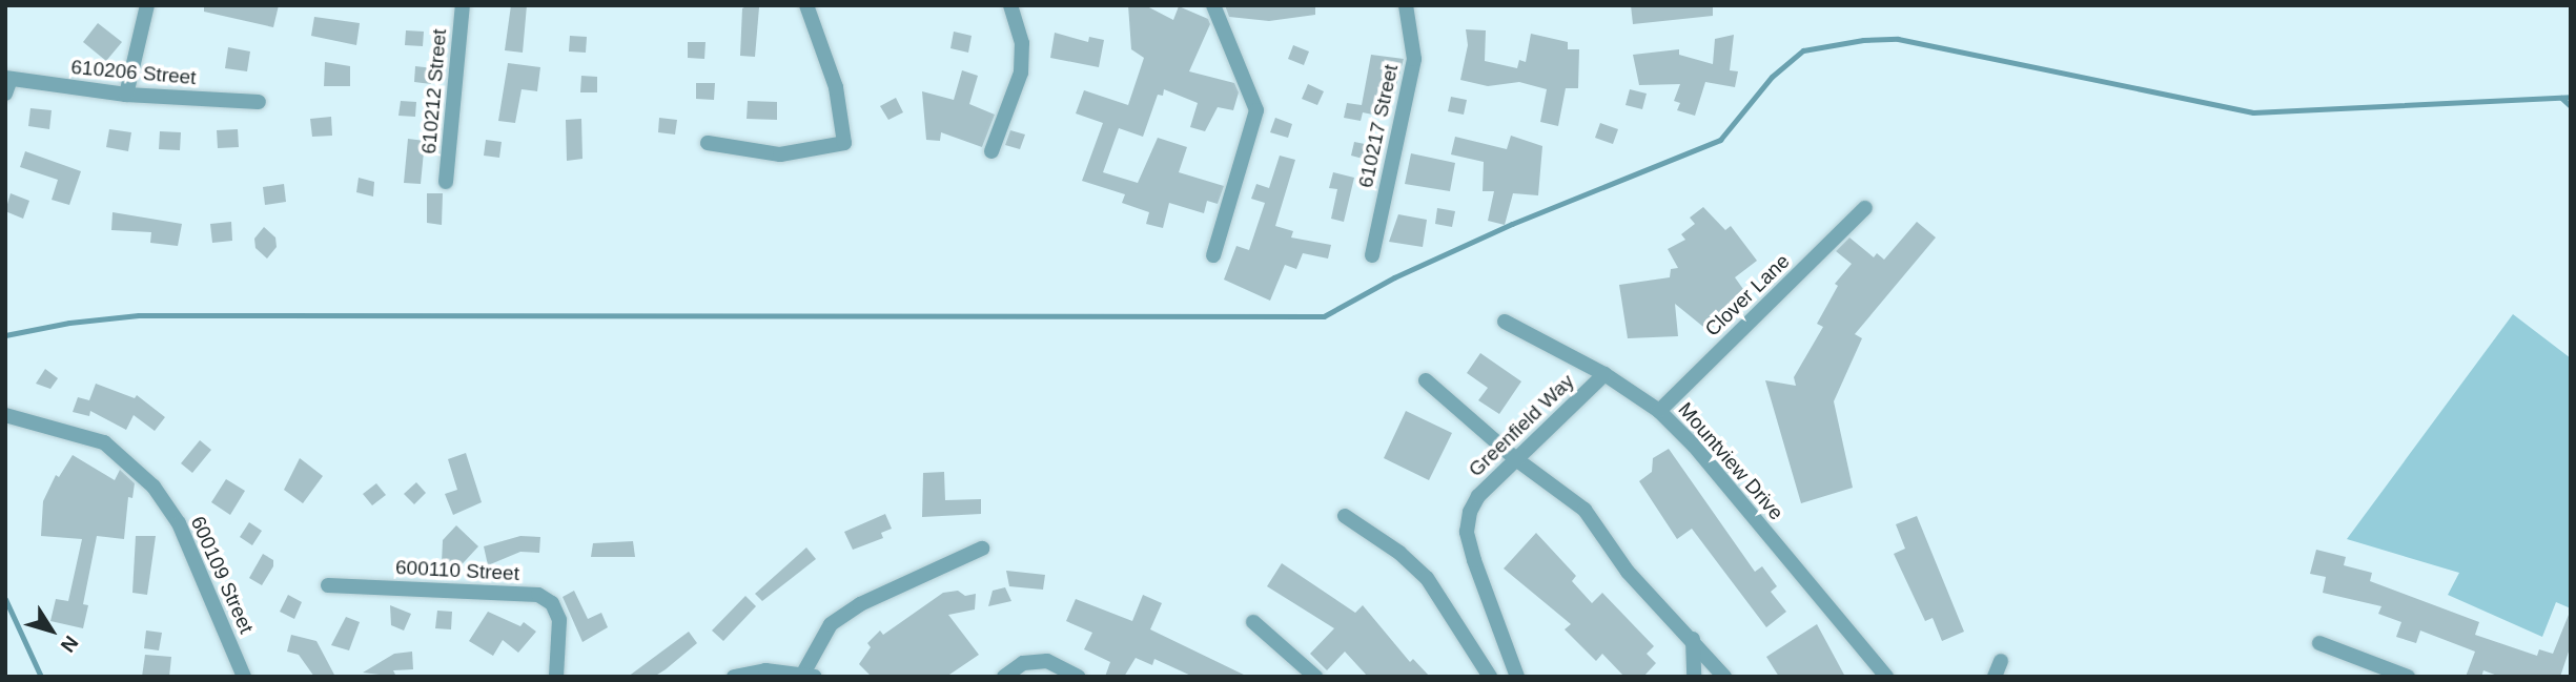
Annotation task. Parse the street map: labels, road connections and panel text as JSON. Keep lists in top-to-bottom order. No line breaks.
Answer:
{"streets":{"street":["610206 Street","610212 Street","610217 Street","Clover Lane","Greenfield Way","Mountview Drive","600110 Street","600109 Street"]},"crossings":[["Clover Lane","Mountview Drive"],["Greenfield Way","Mountview Drive"]],"north":"bottom right"}
